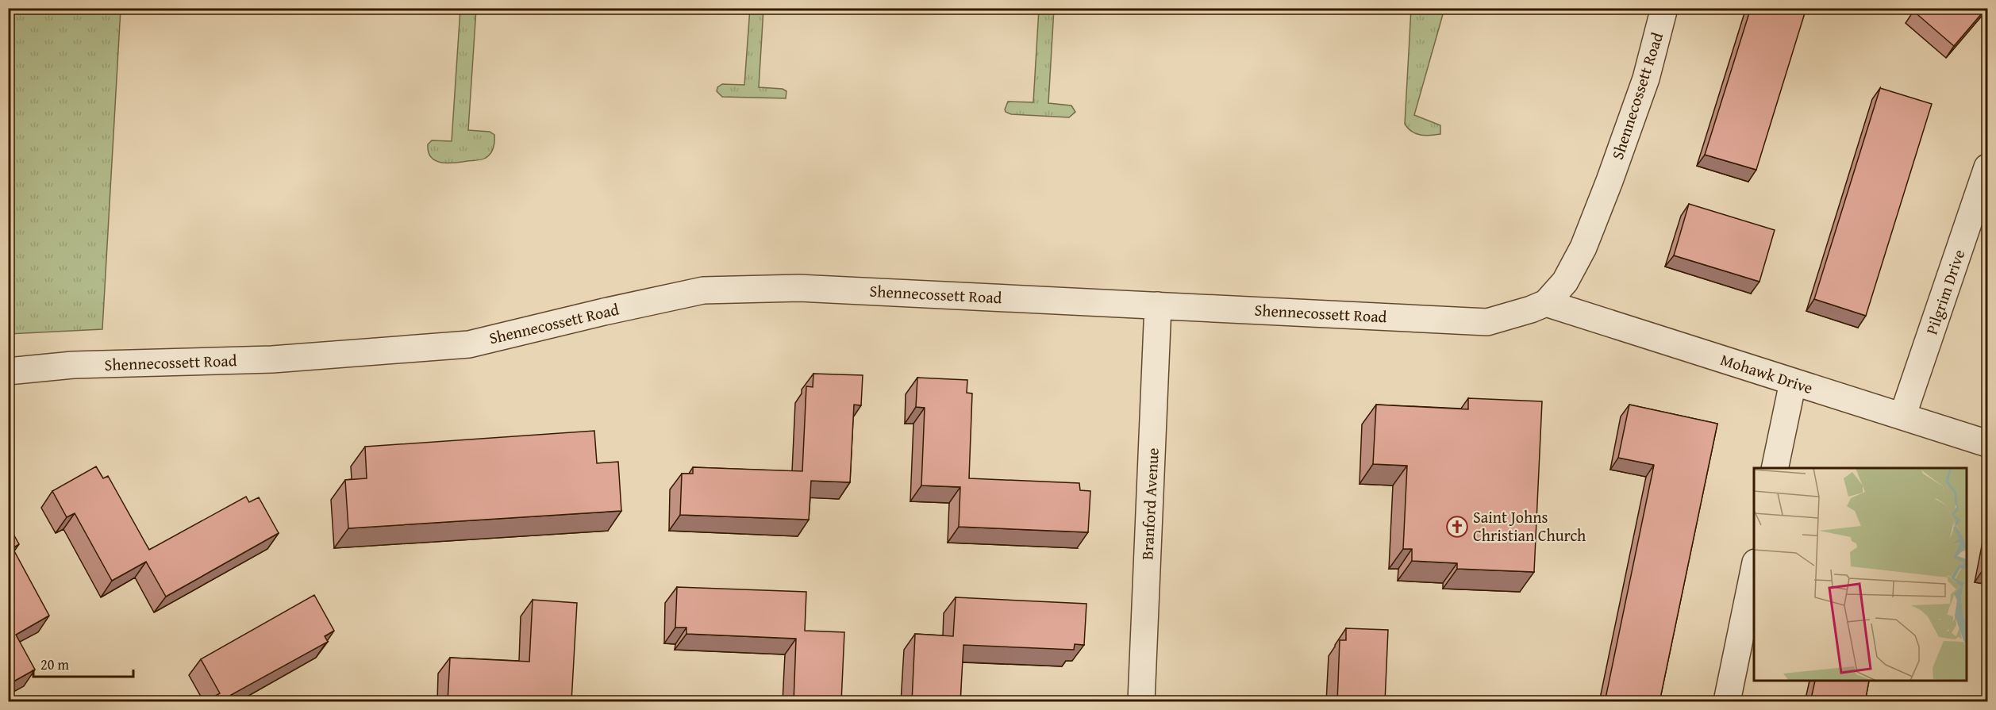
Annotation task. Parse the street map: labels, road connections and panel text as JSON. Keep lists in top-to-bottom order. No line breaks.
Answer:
{"streets":{"street":["Shennecossett Road","Pilgrim Drive","Mohawk Drive","Branford Avenue"]},"crossings":[["Shennecossett Road","Mohawk Drive"],["Shennecossett Road","Branford Avenue"],["Pilgrim Drive","Mohawk Drive"]],"places":{"church":["Saint Johns Christian Church"]},"scale_bar":"20 m"}
